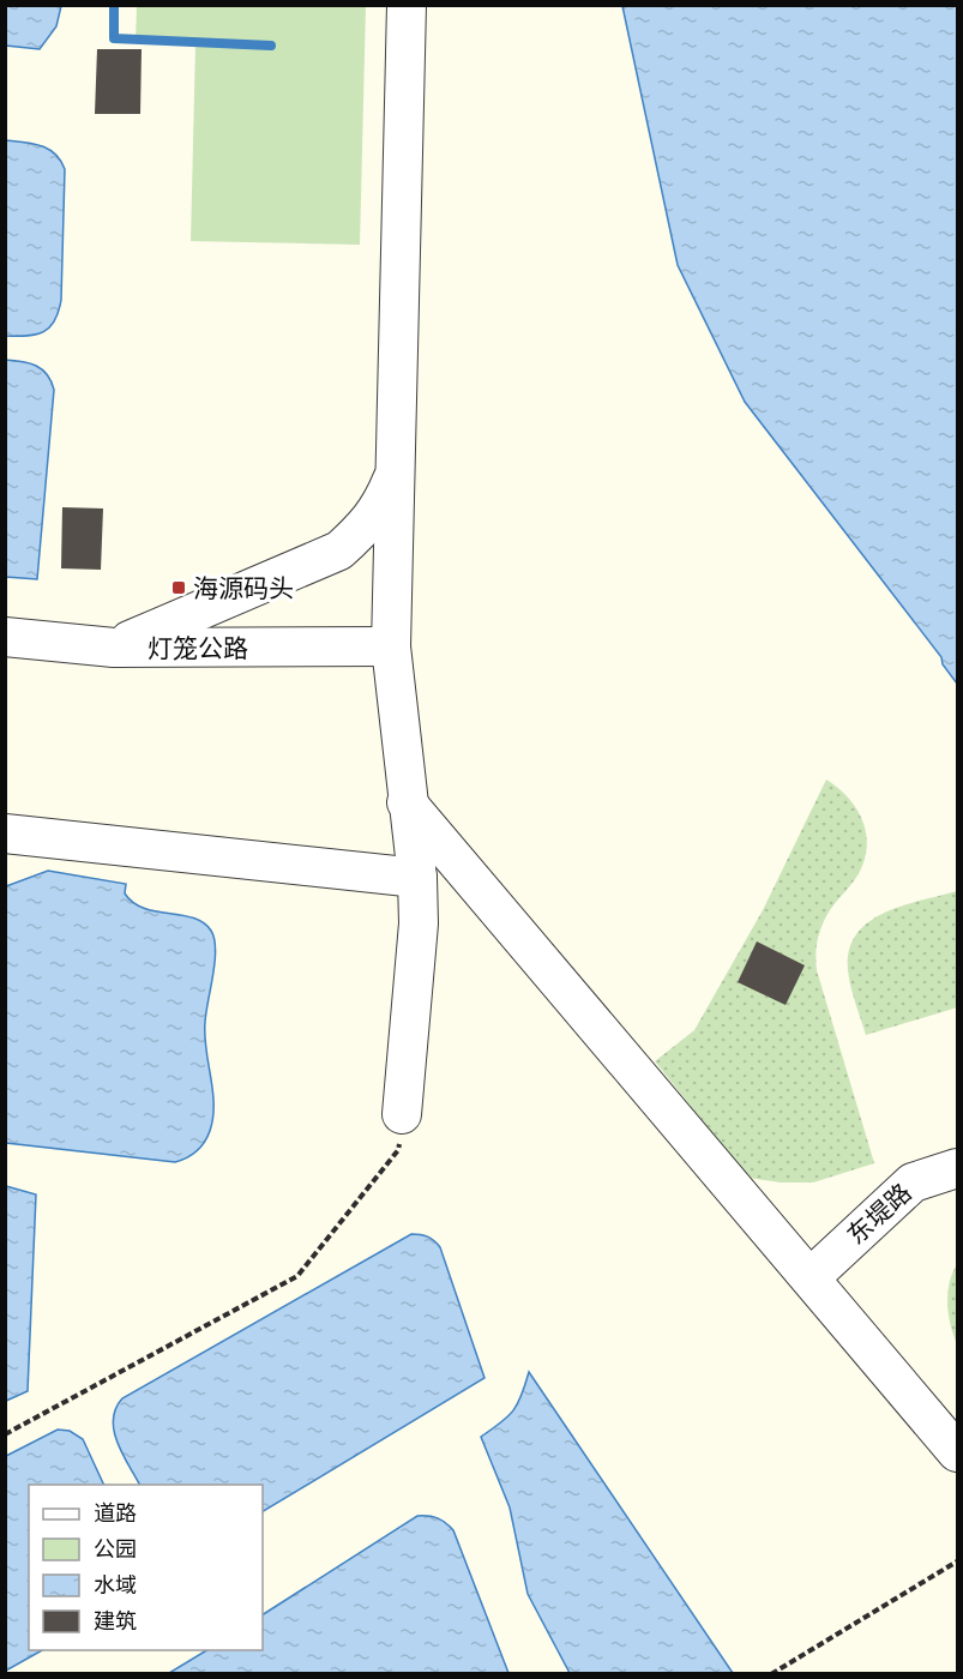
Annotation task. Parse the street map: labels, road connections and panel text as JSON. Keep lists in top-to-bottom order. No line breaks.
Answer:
{"streets":{"street":["灯笼公路","东堤路"]},"places":{"transit":["海源码头"]},"legend":["道路","公园","水域","建筑"]}
